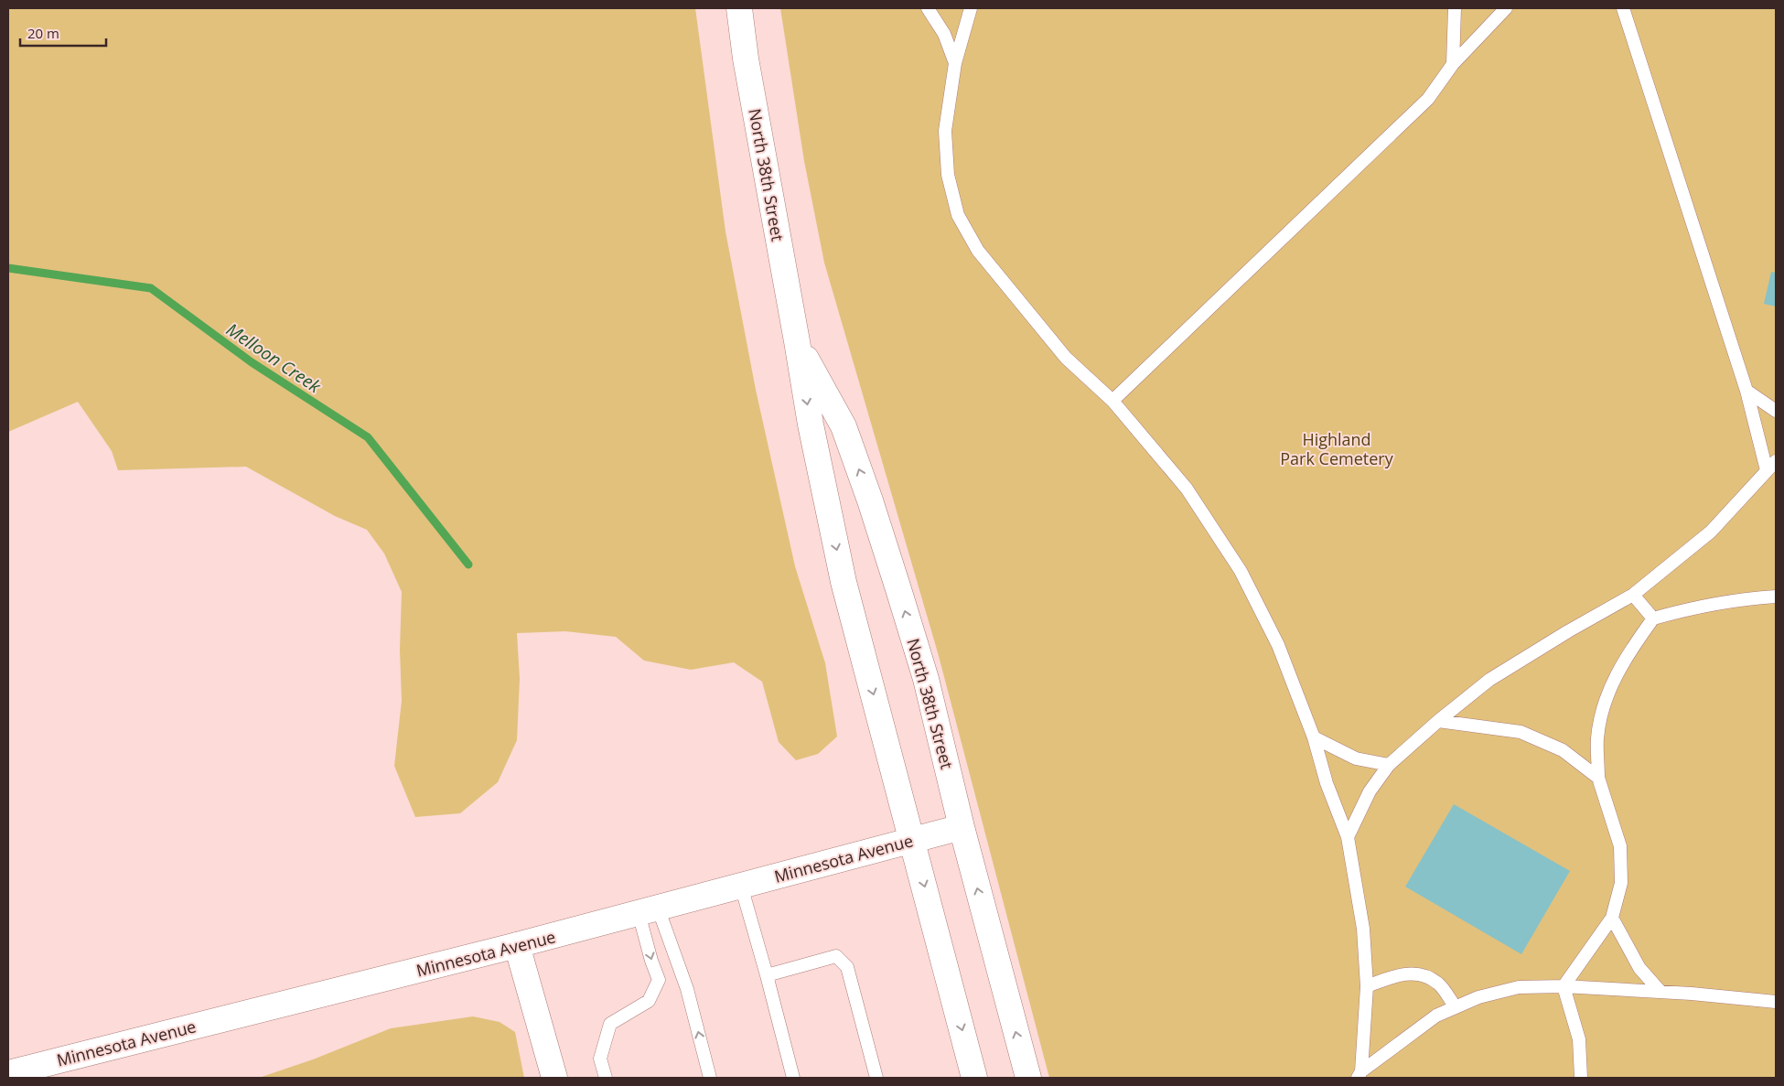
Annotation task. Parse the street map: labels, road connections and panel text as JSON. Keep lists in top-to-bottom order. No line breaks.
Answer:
{"streets":{"main road":["North 38th Street","Minnesota Avenue"]},"crossings":[["North 38th Street","Minnesota Avenue"]],"water":["Melloon Creek"],"parks":["Highland Park Cemetery"],"scale_bar":"20 m"}
